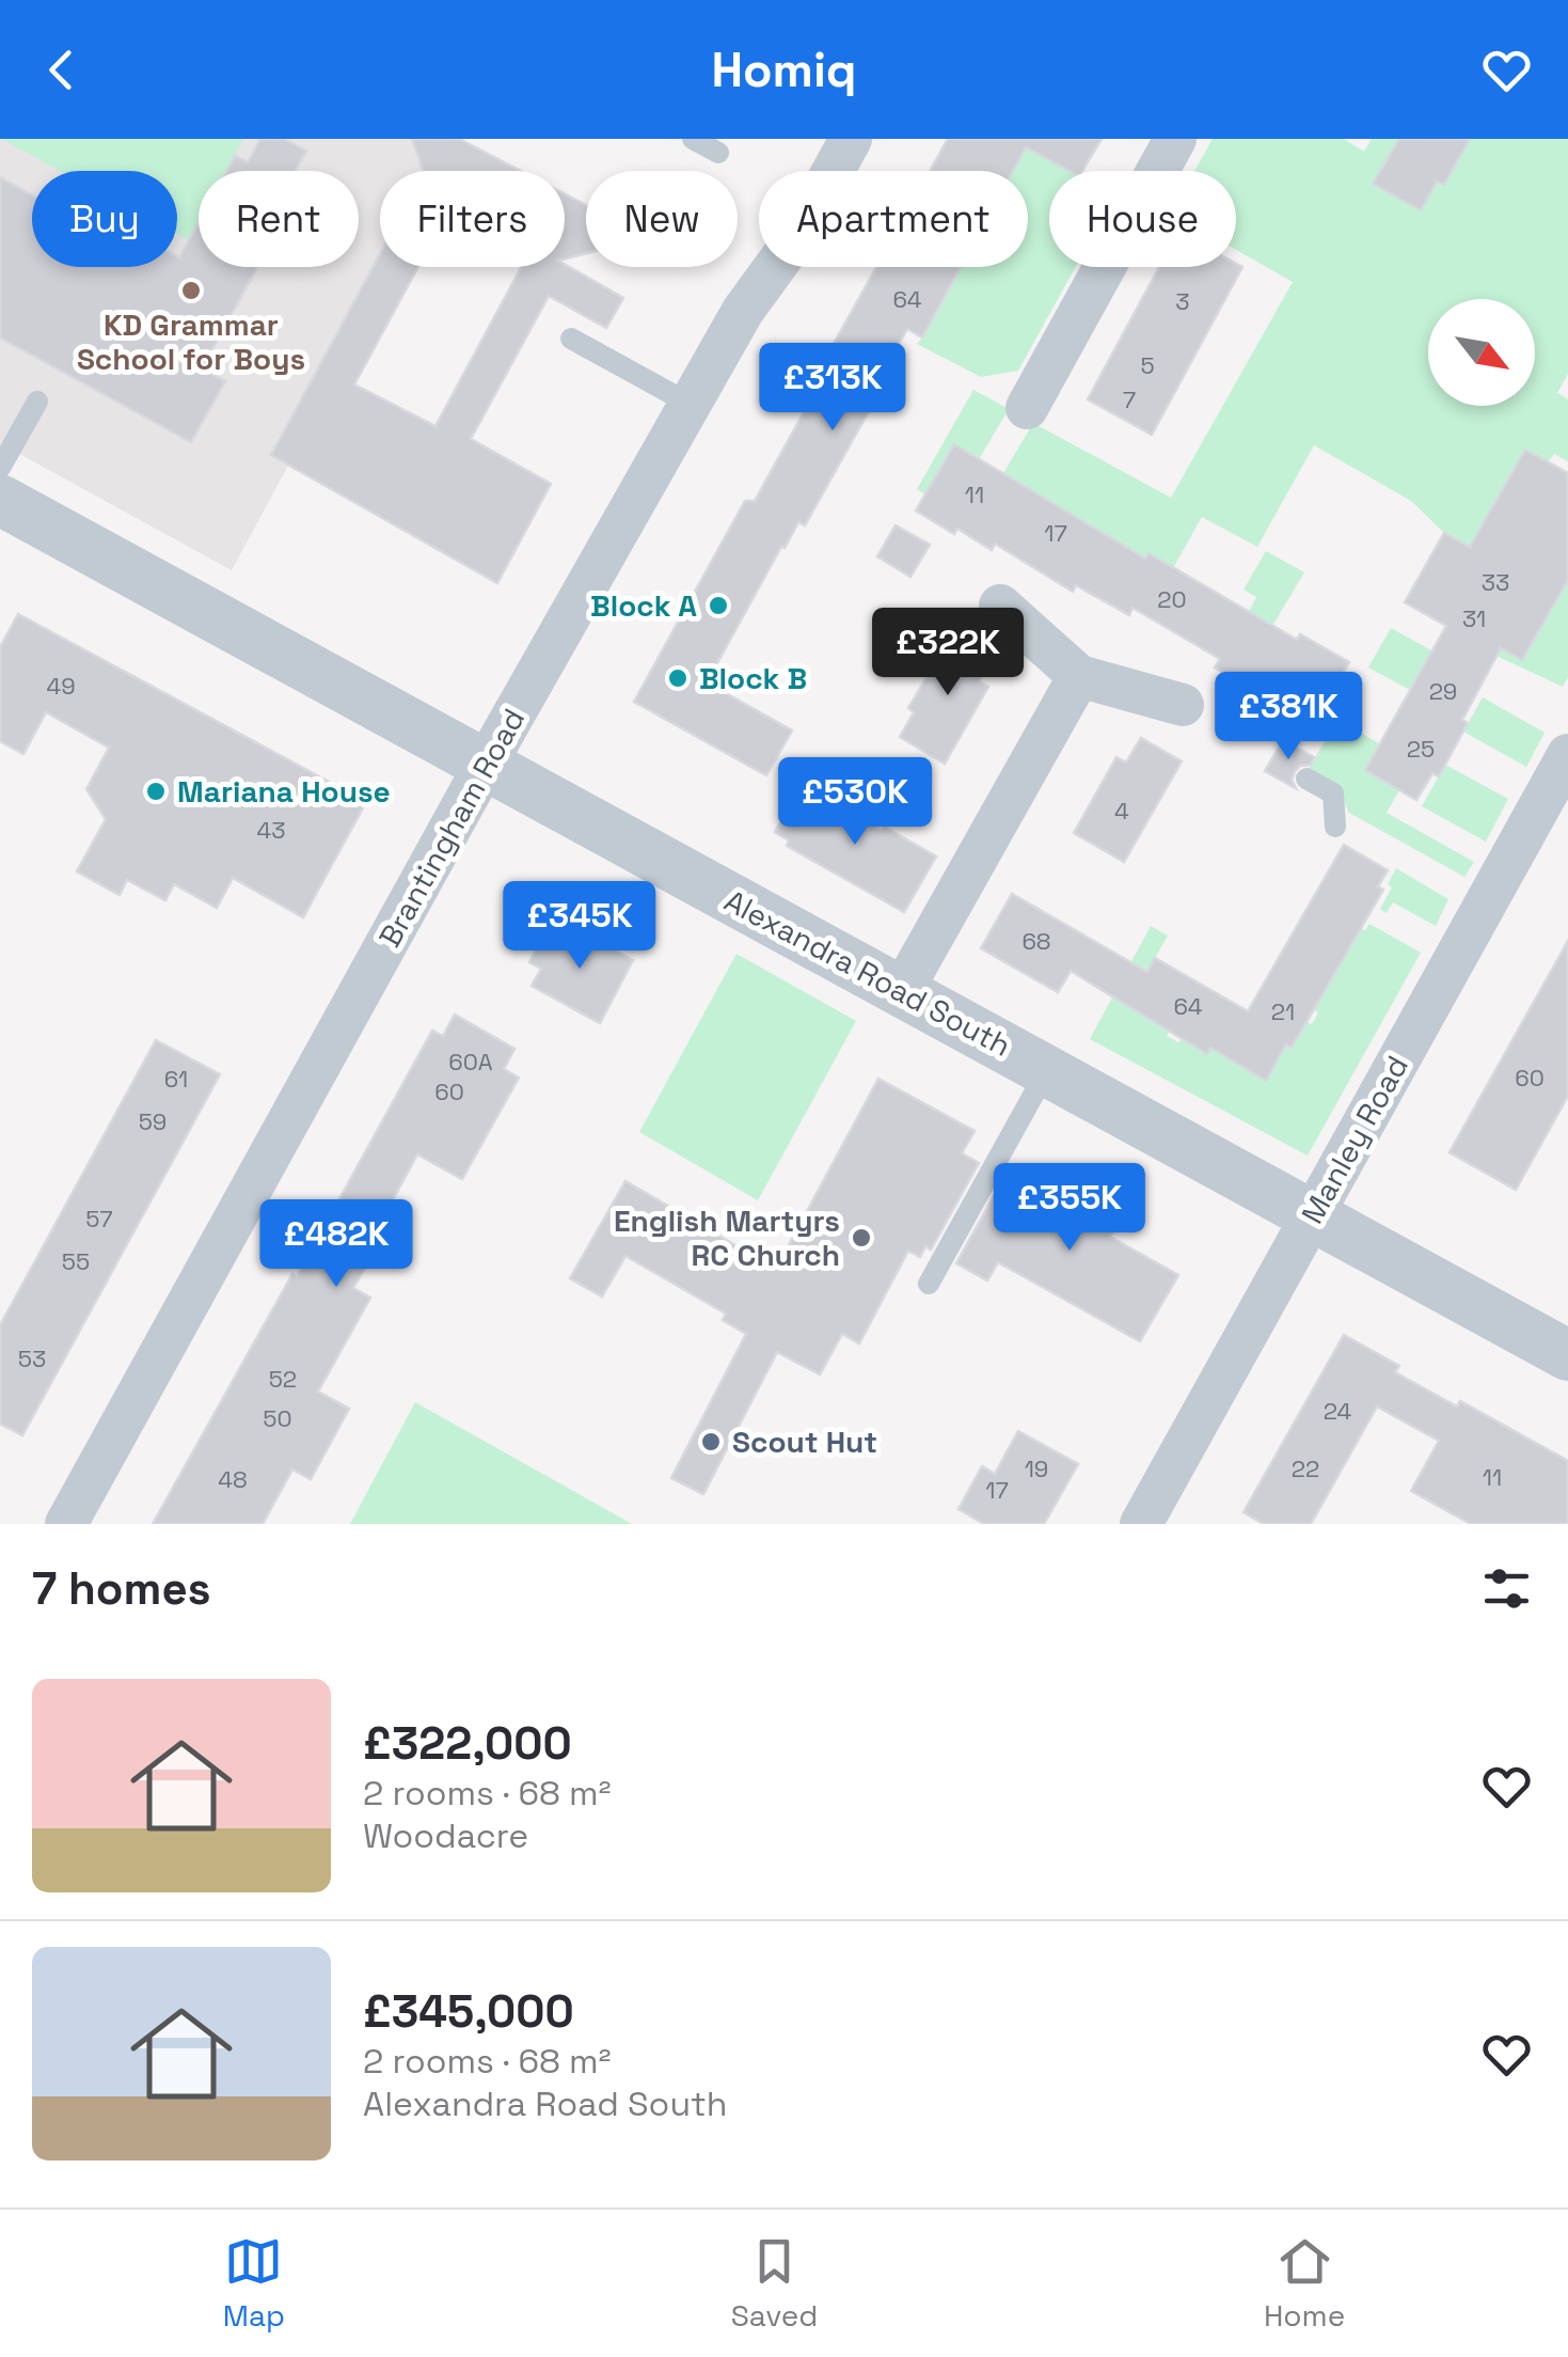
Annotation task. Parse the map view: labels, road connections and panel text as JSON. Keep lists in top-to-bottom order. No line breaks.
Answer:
{"streets":{"street":["Brantingham Road","Alexandra Road South","Manley Road"]},"crossings":[["Brantingham Road","Alexandra Road South"],["Alexandra Road South","Manley Road"]],"places":["KD Grammar School for Boys","Block A","Block B","Mariana House","English Martyrs RC Church","Scout Hut"],"house_numbers":["64","3","5","7","11","17","33","20","31","49","29","25","4","43","68","64","21","60A","60","61","60","59","57","55","53","52","24","50","19","22","11","48","17"],"north":"bottom right","page":{"header":"Homiq","chip":["Buy","Rent","Filters","New","Apartment","House"],"price":["£313K","£322K","£381K","£530K","£345K","£355K","£482K"],"heading":"7 homes","list":[{"name":"£322,000","note":"2 rooms · 68 m² · Woodacre"},{"name":"£345,000","note":"2 rooms · 68 m² · Alexandra Road South"}],"tabs":["Map","Saved","Home"]}}
